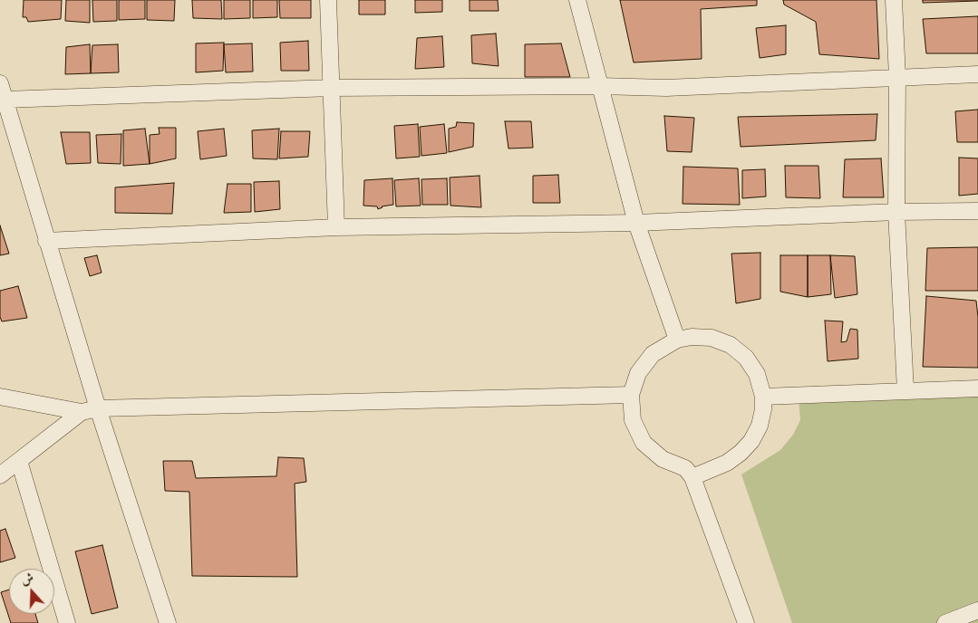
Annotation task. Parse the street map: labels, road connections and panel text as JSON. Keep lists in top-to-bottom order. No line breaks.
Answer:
{"north":"top"}
